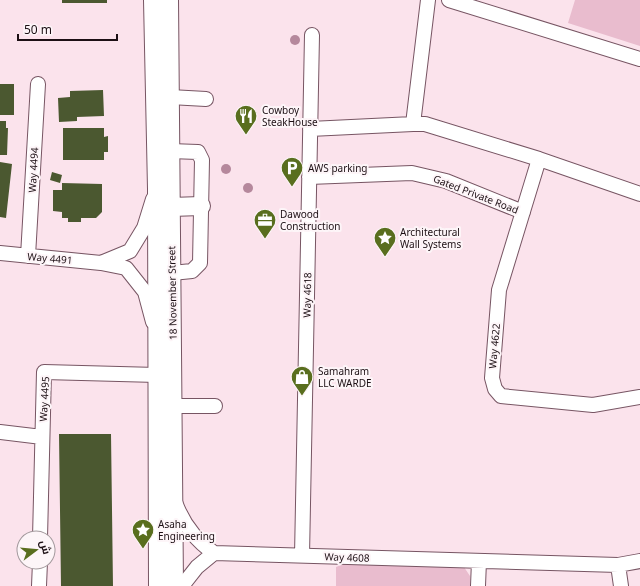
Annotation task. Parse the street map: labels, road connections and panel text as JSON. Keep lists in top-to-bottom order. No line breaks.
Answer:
{"streets":{"main road":["18 November Street"],"street":["Way 4494","Gated Private Road","Way 4491","Way 4618","Way 4622","Way 4495","Way 4608"]},"crossings":[["Way 4494","Way 4491"],["Gated Private Road","Way 4618"],["Gated Private Road","Way 4622"],["Way 4491","18 November Street"],["18 November Street","Way 4495"],["Way 4618","Way 4608"]],"places":{"restaurant":["Cowboy SteakHouse"],"parking":["AWS parking"],"office":["Dawood Construction"],"place":["Architectural Wall Systems","Asaha Engineering"],"shop":["Samahram LLC WARDE"]},"scale_bar":"50 m","north":"right"}
